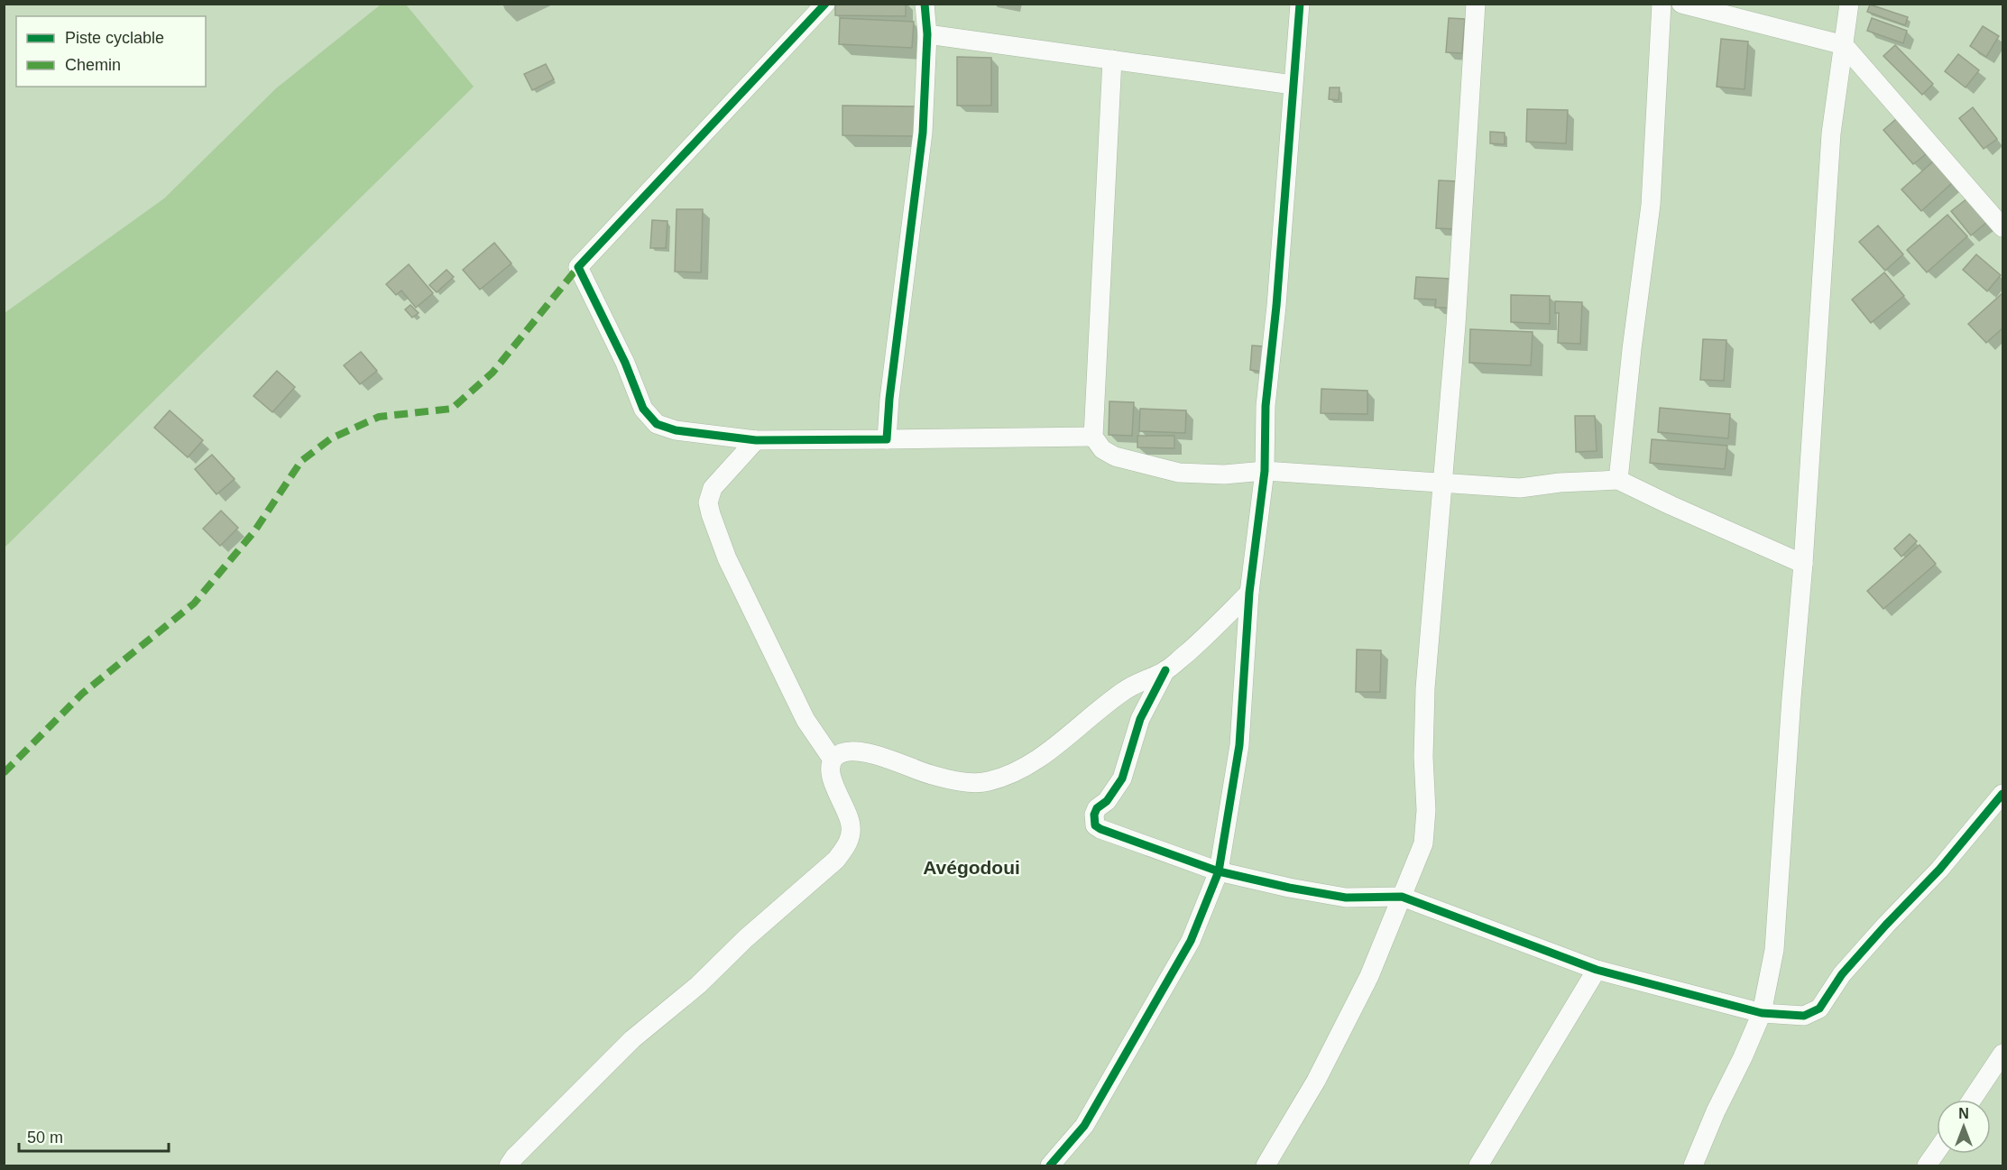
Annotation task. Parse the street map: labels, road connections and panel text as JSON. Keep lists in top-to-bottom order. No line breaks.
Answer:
{"districts":["Avégodoui"],"legend":["Piste cyclable","Chemin"],"scale_bar":"50 m","north":"top"}
